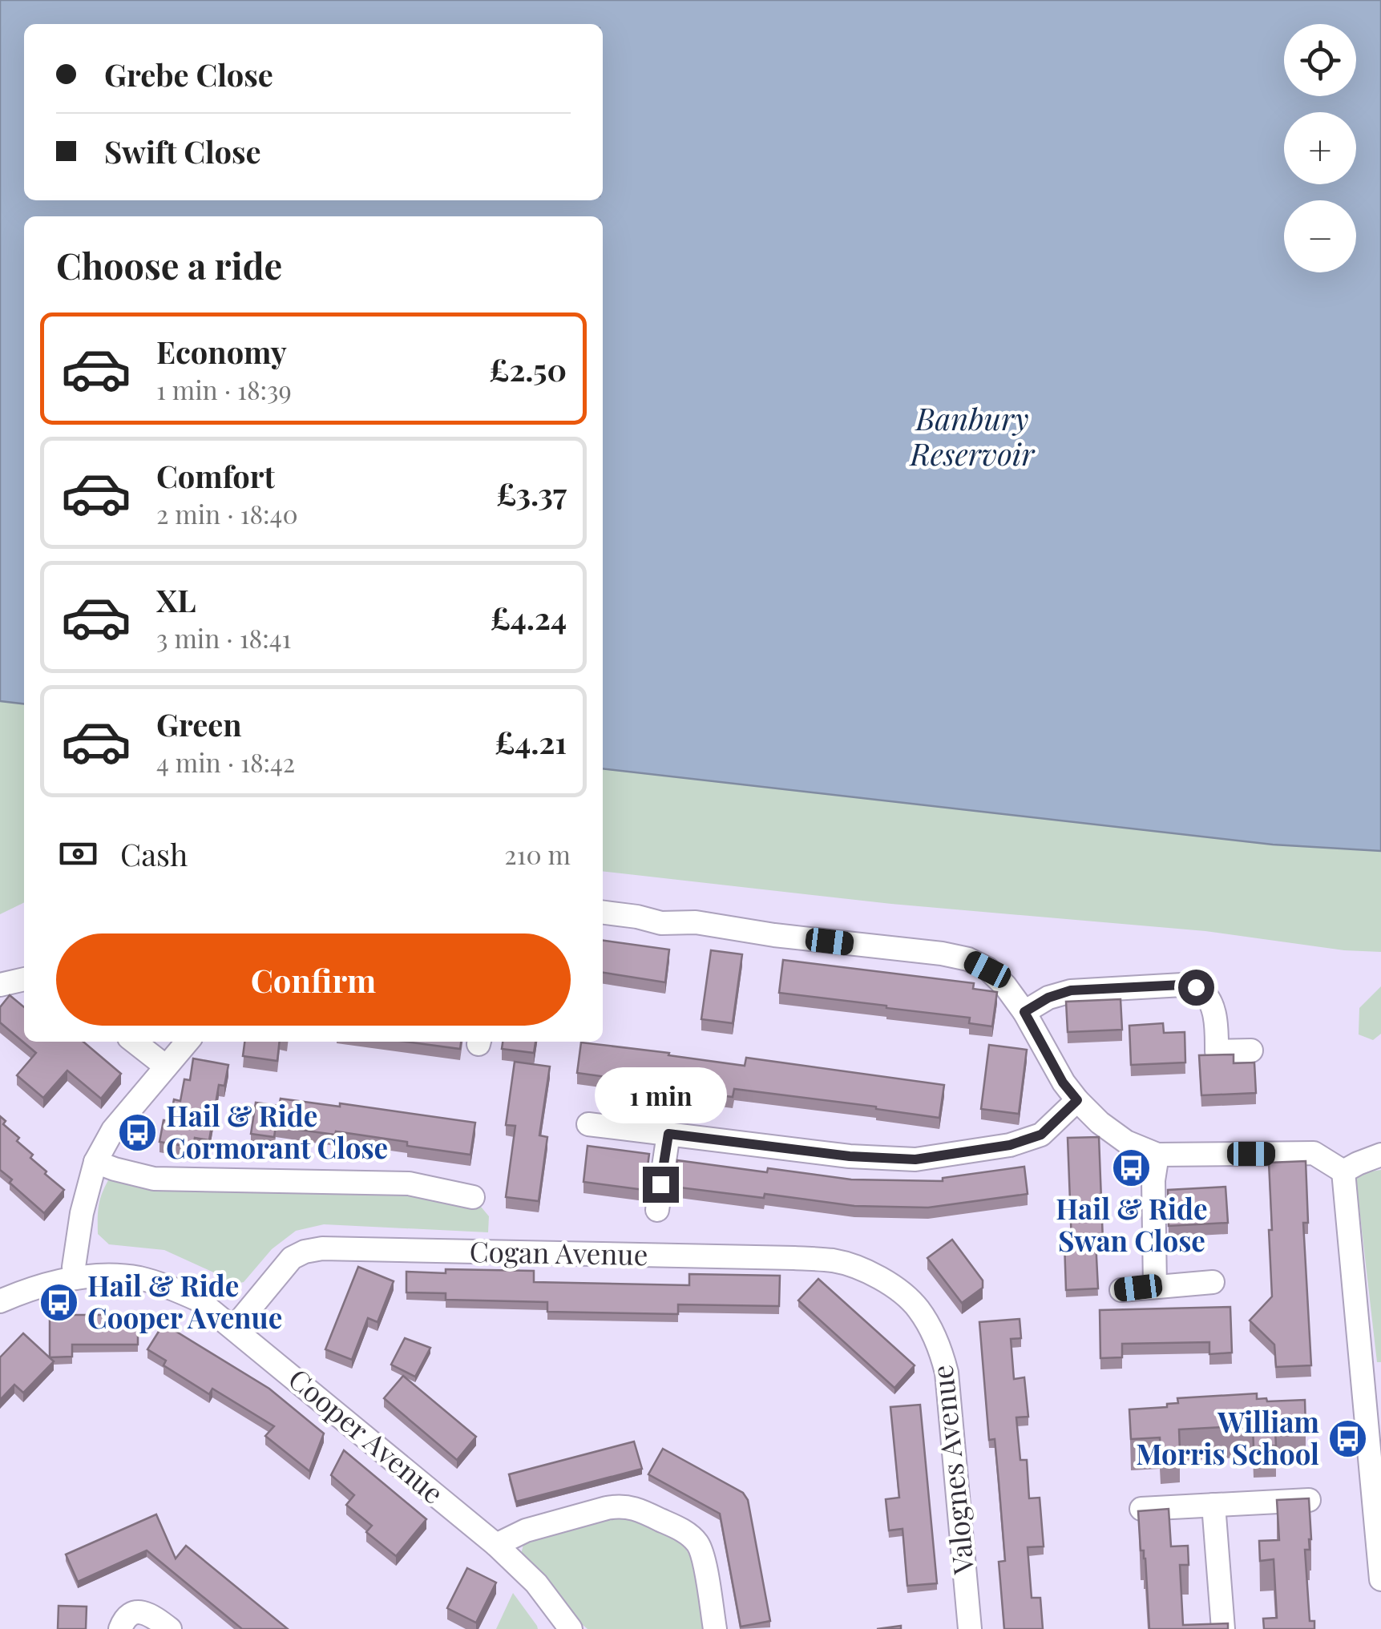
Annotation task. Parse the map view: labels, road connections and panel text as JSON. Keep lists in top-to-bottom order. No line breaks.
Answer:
{"streets":{"street":["Cogan Avenue","Cooper Avenue","Valognes Avenue"]},"crossings":[["Cogan Avenue","Cooper Avenue"],["Cogan Avenue","Valognes Avenue"]],"water":["Banbury Reservoir"],"places":{"bus stop":["Hail & Ride Cormorant Close","Hail & Ride Swan Close","Hail & Ride Cooper Avenue","William Morris School"]},"page":{"map_buttons":["+","−"],"banner":["Grebe Close","Swift Close"],"heading":"Choose a ride","list":[{"name":"Economy","note":"1 min · 18:39","value":"£2.50"},{"name":"Comfort","note":"2 min · 18:40","value":"£3.37"},{"name":"XL","note":"3 min · 18:41","value":"£4.24"},{"name":"Green","note":"4 min · 18:42","value":"£4.21"}],"pay":["Cash","210 m"],"buttons":"Confirm","bubble":"1 min"}}
